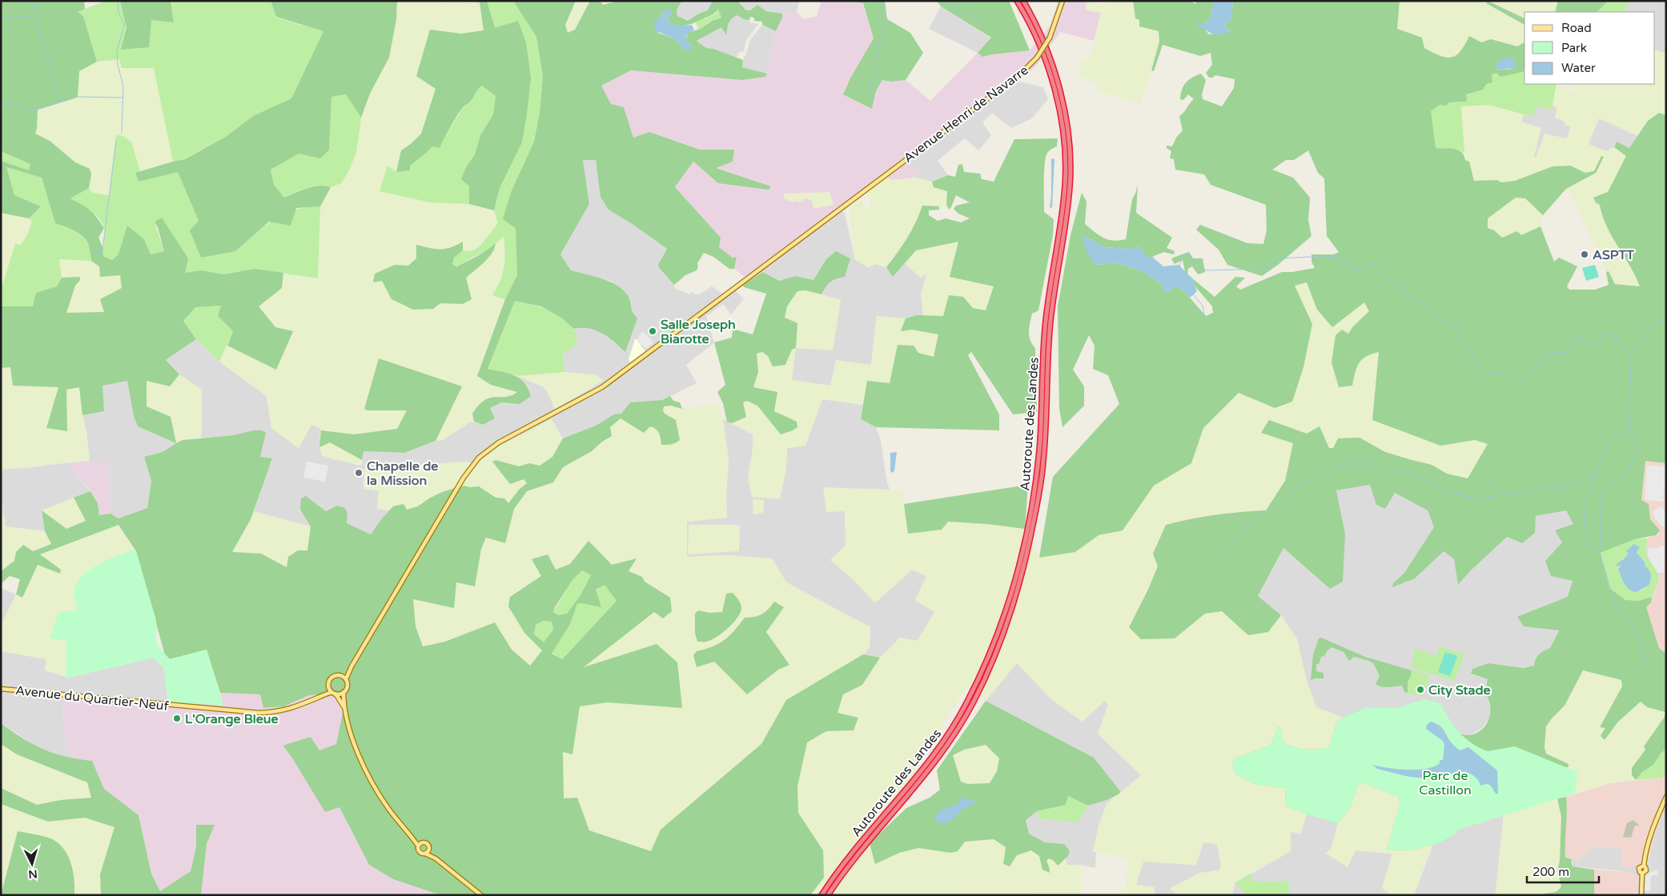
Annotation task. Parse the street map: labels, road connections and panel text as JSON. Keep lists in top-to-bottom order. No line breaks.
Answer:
{"streets":{"highway":["Autoroute des Landes"],"main road":["Avenue Henri de Navarre","Avenue du Quartier-Neuf"]},"parks":["Parc de Castillon"],"places":["ASPTT","Salle Joseph Biarotte","Chapelle de la Mission","City Stade","L'Orange Bleue"],"legend":["Road","Park","Water"],"scale_bar":"200 m","north":"bottom"}
